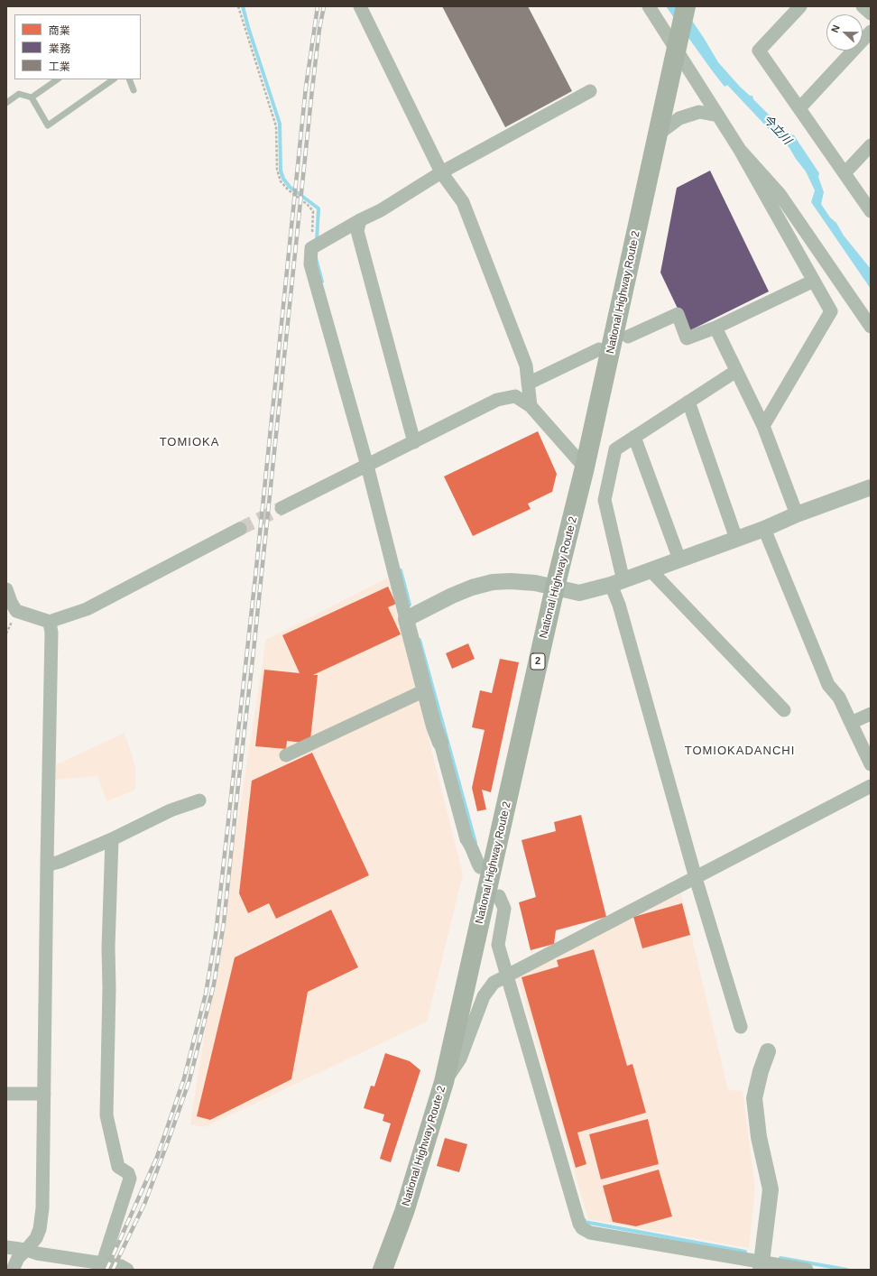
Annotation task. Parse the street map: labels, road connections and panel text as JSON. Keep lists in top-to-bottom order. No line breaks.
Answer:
{"streets":{"highway":["National Highway Route 2","2"]},"districts":["TOMIOKA","TOMIOKADANCHI"],"water":["今立川"],"legend":["商業","業務","工業"],"north":"left"}
